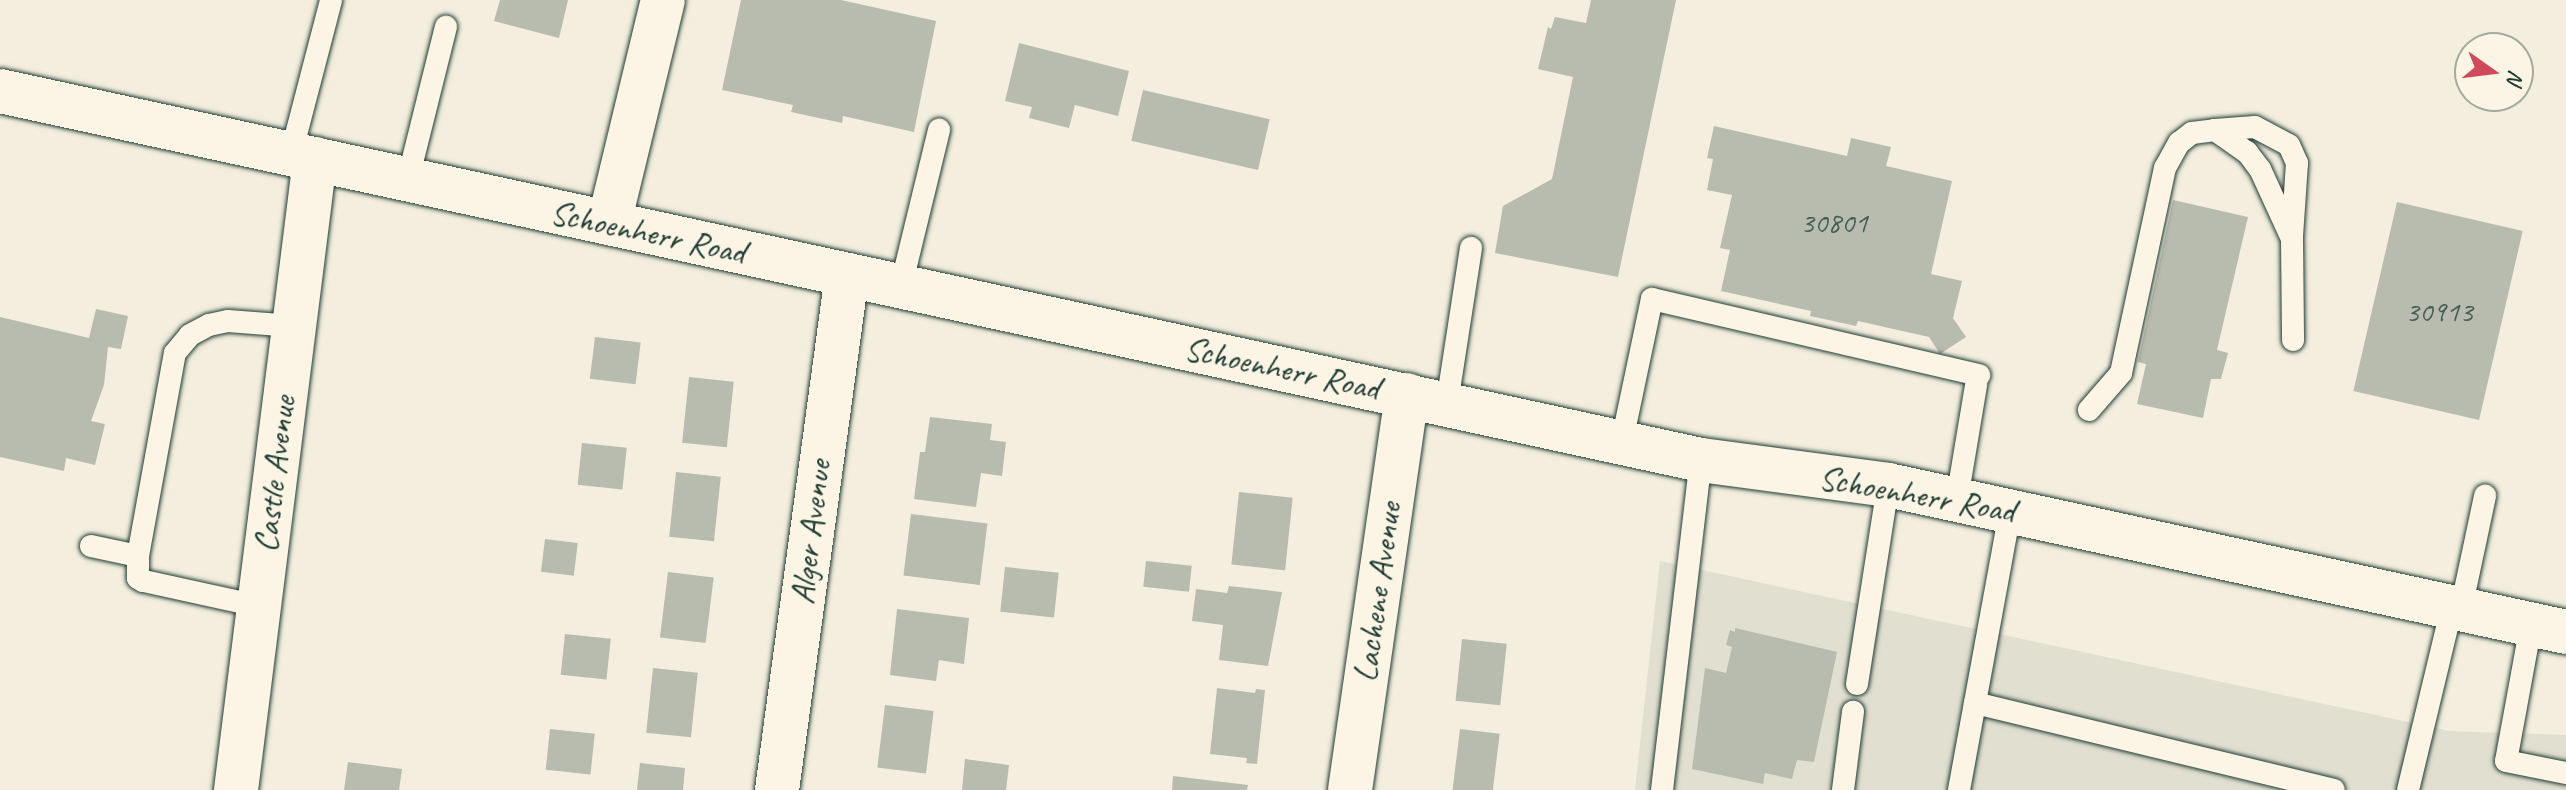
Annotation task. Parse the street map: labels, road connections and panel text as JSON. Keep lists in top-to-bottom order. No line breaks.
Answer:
{"streets":{"main road":["Schoenherr Road","Castle Avenue","Alger Avenue","Lachene Avenue"]},"crossings":[["Schoenherr Road","Castle Avenue"],["Schoenherr Road","Alger Avenue"],["Schoenherr Road","Lachene Avenue"]],"house_numbers":["30801","30913"],"north":"right"}
